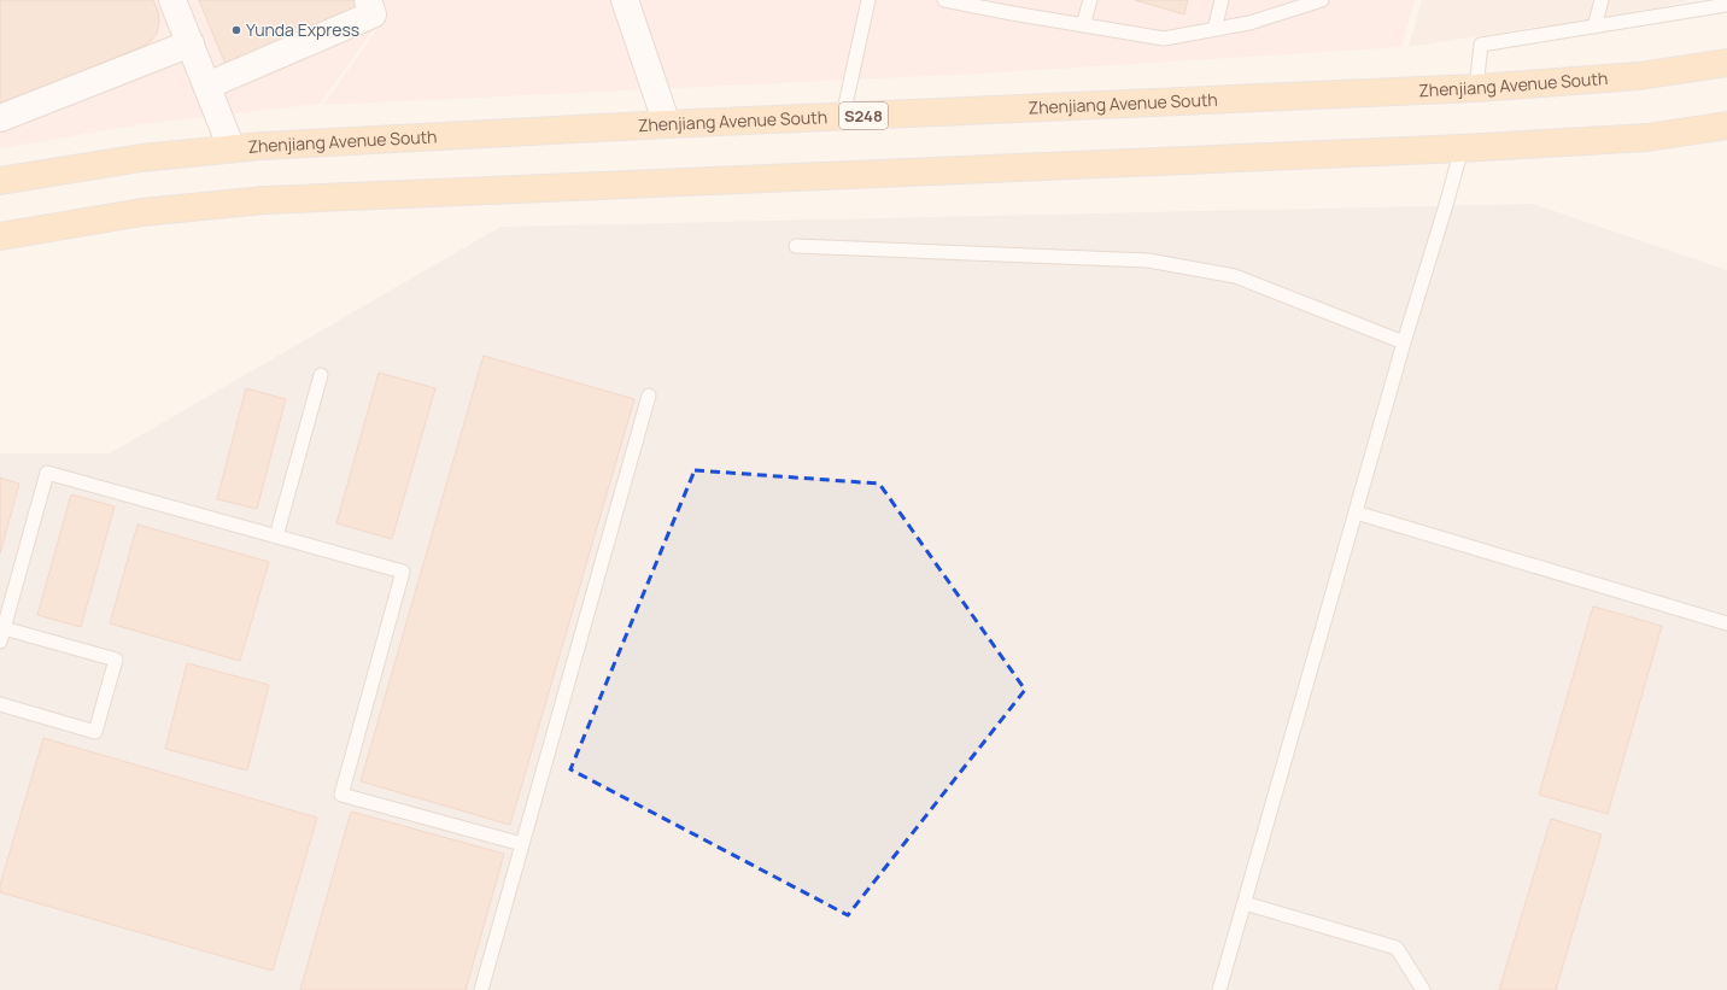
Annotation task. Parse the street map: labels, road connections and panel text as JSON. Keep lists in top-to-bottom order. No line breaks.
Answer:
{"streets":{"main road":["Zhenjiang Avenue South","S248"]},"places":["Yunda Express"]}
